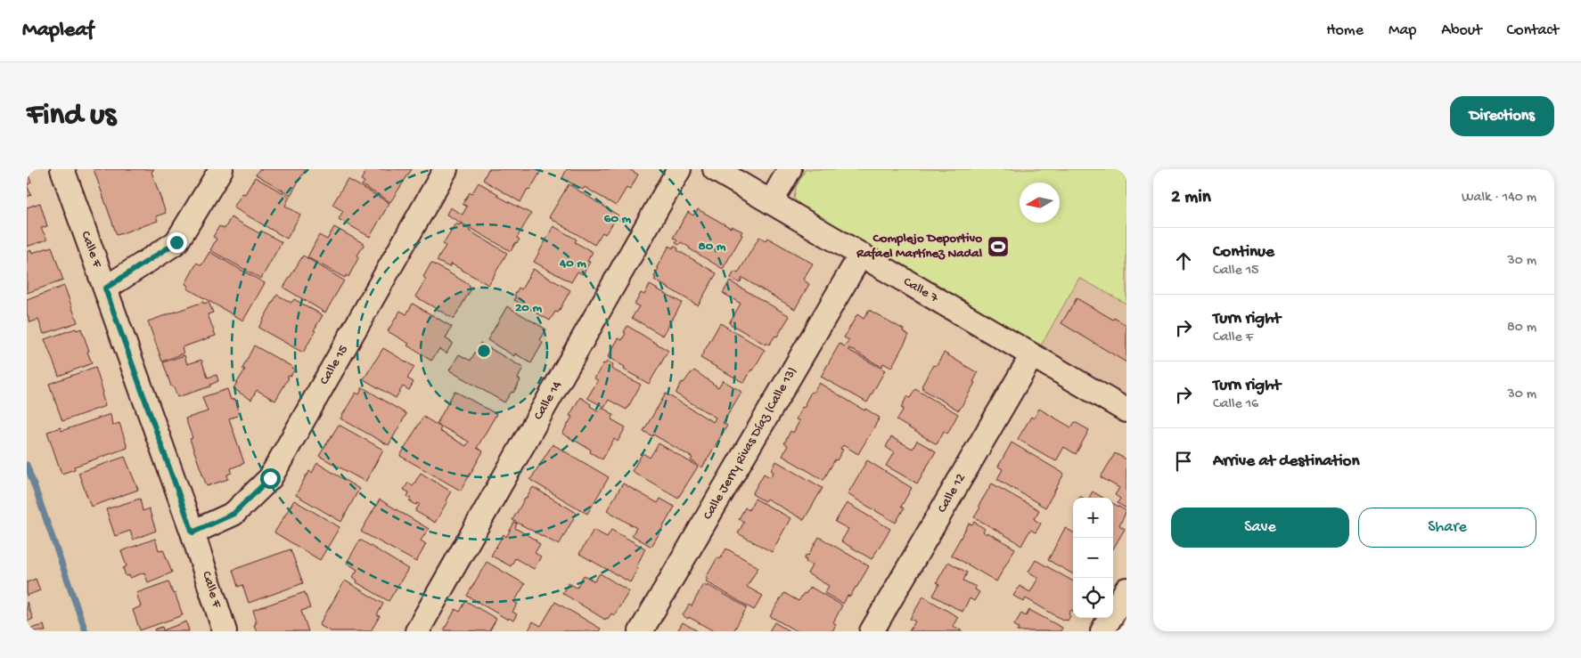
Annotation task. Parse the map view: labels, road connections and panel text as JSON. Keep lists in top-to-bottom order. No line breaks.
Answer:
{"streets":{"street":["Calle F","Calle 7","Calle 15","Calle 14","Calle Jerry Rivas Díaz (Calle 13)","Calle 12"]},"crossings":[["Calle F","Calle 15"],["Calle 7","Calle Jerry Rivas Díaz (Calle 13)"],["Calle 7","Calle 12"]],"places":{"sports":["Complejo Deportivo Rafael Martínez Nadal"]},"north":"left","page":{"header":"Mapleaf","nav":["Home","Map","About","Contact"],"buttons":["Directions",["Save","Share"]],"title":"Find us","heading":["2 min","Walk · 140 m"],"list":[["Continue","Calle 15","30 m"],["Turn right","Calle F","80 m"],["Turn right","Calle 16","30 m"],"Arrive at destination"],"map_buttons":["+","−"]},"rings":["60 m","80 m","40 m","20 m"]}
